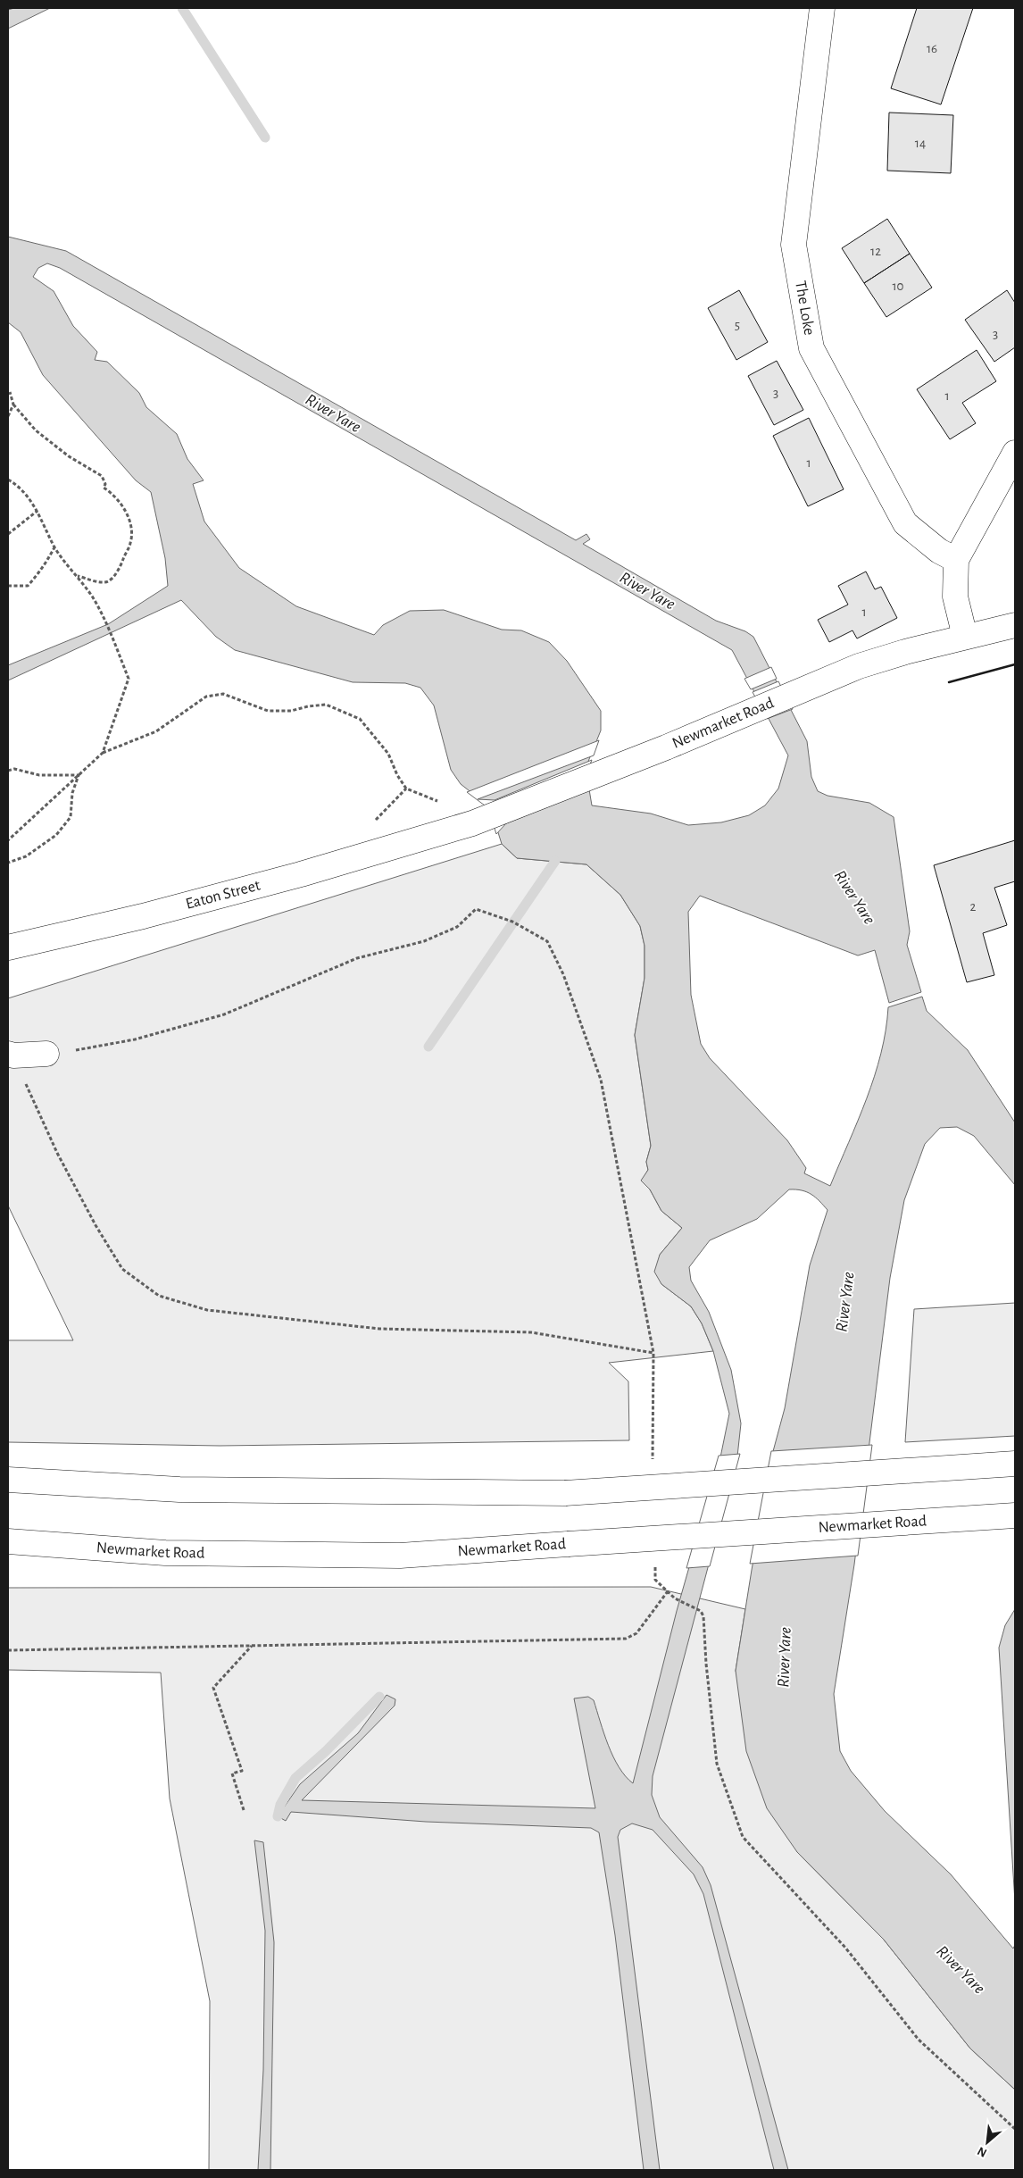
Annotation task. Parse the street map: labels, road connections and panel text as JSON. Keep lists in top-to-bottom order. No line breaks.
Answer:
{"streets":{"main road":["The Loke","Newmarket Road","Eaton Street"]},"crossings":[["Newmarket Road","Eaton Street"]],"water":["River Yare"],"house_numbers":["16","14","12","10","5","3","3","1","1","1","2"],"north":"bottom left"}
